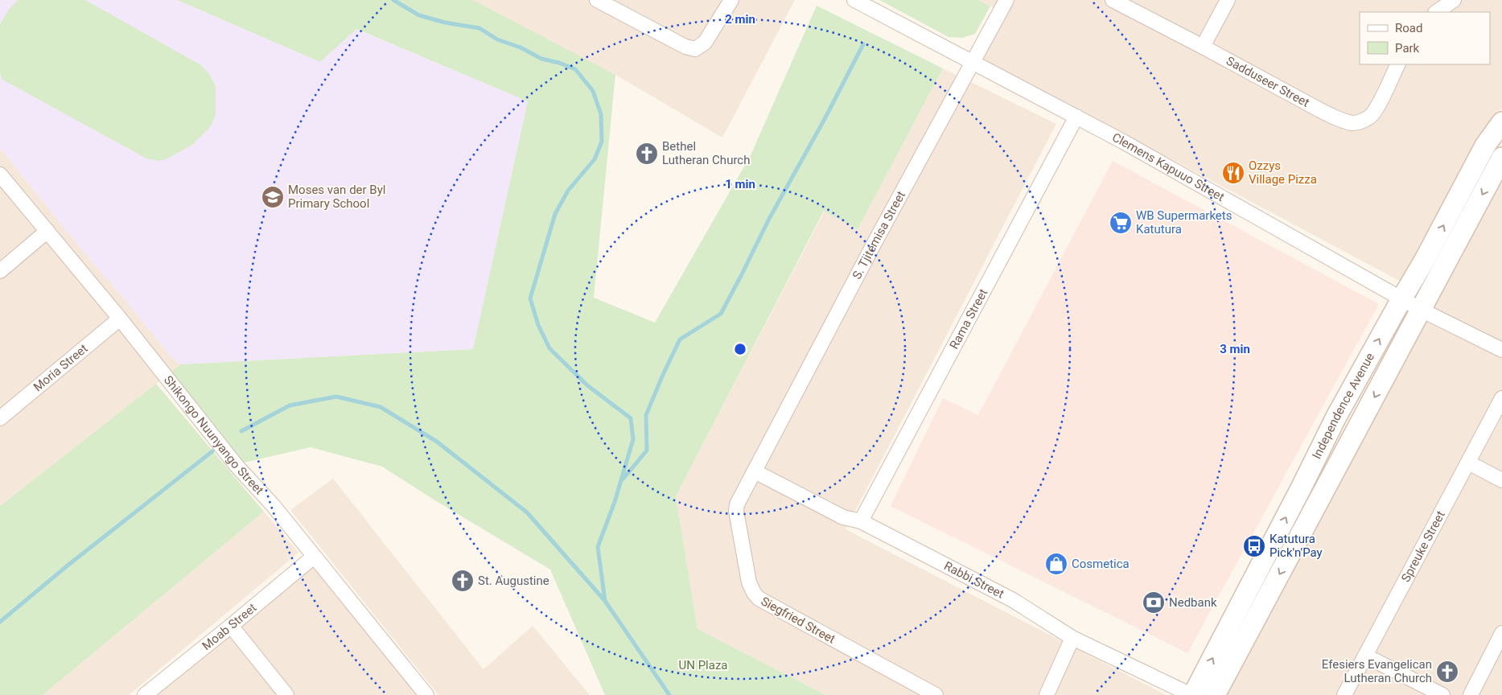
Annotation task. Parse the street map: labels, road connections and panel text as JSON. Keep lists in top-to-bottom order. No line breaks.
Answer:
{"streets":{"main road":["Independence Avenue"],"street":["Sadduseer Street","Clemens Kapuuo Street","S. Tjitemisa Street","Rama Street","Moria Street","Shikongo Nuunyango Street","Spreuke Street","Rabbi Street","Siegfried Street","Moab Street"]},"crossings":[["Clemens Kapuuo Street","S. Tjitemisa Street"],["Clemens Kapuuo Street","Rama Street"],["Clemens Kapuuo Street","Independence Avenue"],["S. Tjitemisa Street","Rabbi Street"],["S. Tjitemisa Street","Siegfried Street"],["Rama Street","Rabbi Street"],["Moria Street","Shikongo Nuunyango Street"],["Independence Avenue","Rabbi Street"],["Shikongo Nuunyango Street","Moab Street"],["Rabbi Street","Siegfried Street"]],"parks":["UN Plaza"],"places":{"church":["Bethel Lutheran Church","St. Augustine","Efesiers Evangelican Lutheran Church"],"restaurant":["Ozzys Village Pizza"],"school or university":["Moses van der Byl Primary School"],"supermarket":["WB Supermarkets Katutura"],"bus stop":["Katutura Pick'n'Pay"],"shop":["Cosmetica"],"bank":["Nedbank"]},"legend":["Road","Park"],"rings":["2 min","1 min","3 min"]}
